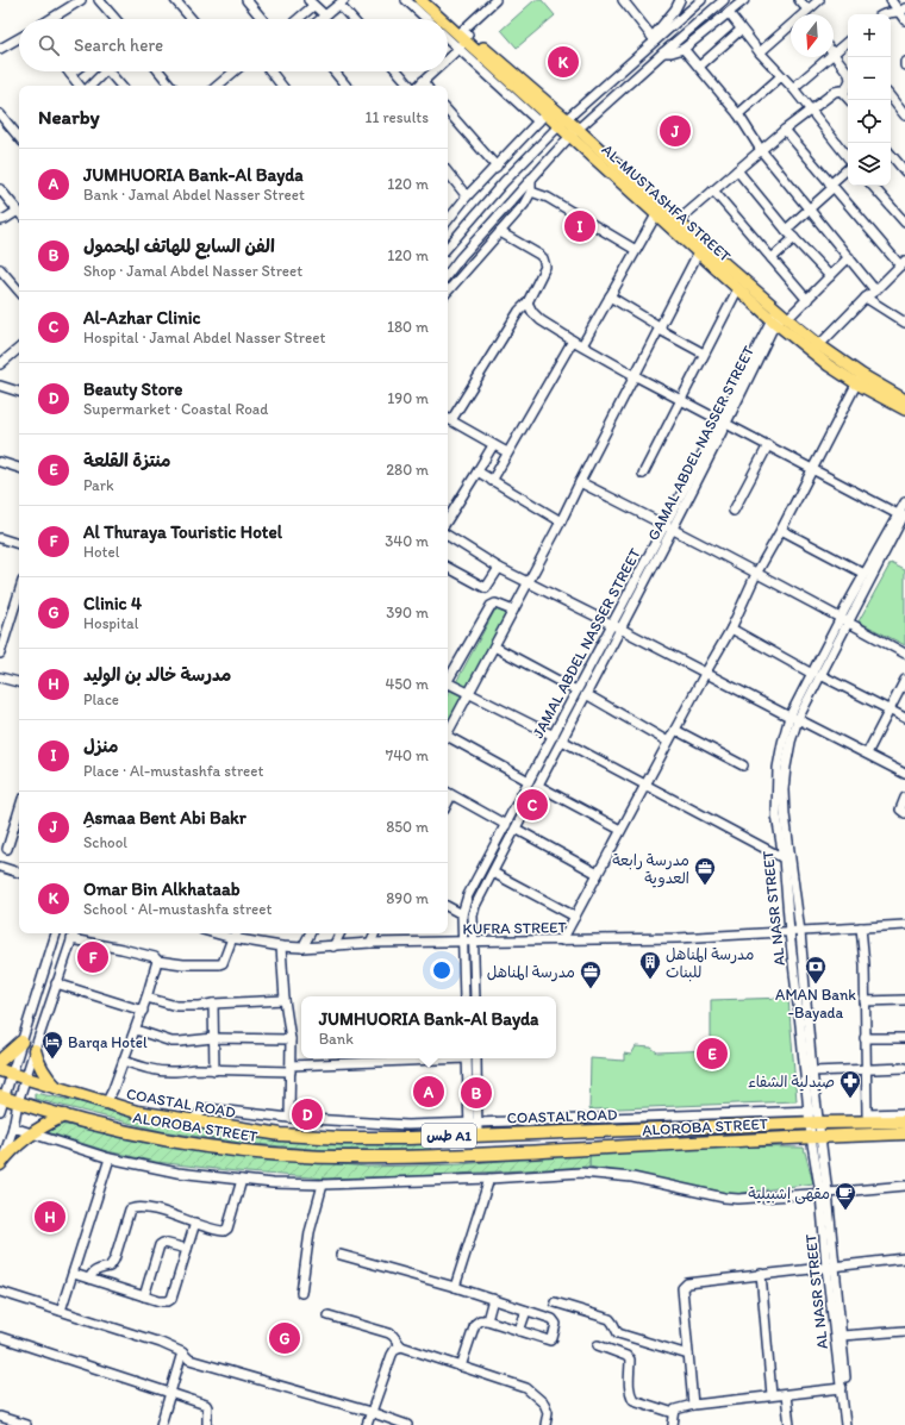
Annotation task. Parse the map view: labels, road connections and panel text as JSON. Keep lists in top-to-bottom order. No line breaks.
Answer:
{"streets":{"highway":["COASTAL ROAD","ALOROBA STREET","طس A1"],"main road":["AL-MUSTASHFA STREET"],"street":["JAMAL ABDEL NASSER STREET","AL NASR STREET","KUFRA STREET"]},"crossings":[["AL-MUSTASHFA STREET","JAMAL ABDEL NASSER STREET"],["JAMAL ABDEL NASSER STREET","KUFRA STREET"],["AL NASR STREET","KUFRA STREET"],["AL NASR STREET","COASTAL ROAD"],["AL NASR STREET","ALOROBA STREET"]],"places":{"office":["مدرسة رابعة العدوية","مدرسة المناهل"],"building":["مدرسة المناهل للبنات"],"bank":["AMAN Bank -Bayada"],"hotel":["Barqa Hotel"],"pharmacy":["صيدلية الشفاء"],"cafe":["مقهى إشبيلية"]},"north":"bottom","page":{"map_buttons":["+","−"],"search":"Search here","pins":["K","J","I","C","F","E","A","B","D","H","G"],"heading":["Nearby","11 results"],"list":[{"mark":"A","name":"JUMHUORIA Bank-Al Bayda","note":"Bank · Jamal Abdel Nasser Street","value":"120 m"},{"mark":"B","name":"الفن السابع للهاتف المحمول","note":"Shop · Jamal Abdel Nasser Street","value":"120 m"},{"mark":"C","name":"Al-Azhar Clinic","note":"Hospital · Jamal Abdel Nasser Street","value":"180 m"},{"mark":"D","name":"Beauty Store","note":"Supermarket · Coastal Road","value":"190 m"},{"mark":"E","name":"منتزة القلعة","note":"Park","value":"280 m"},{"mark":"F","name":"Al Thuraya Touristic Hotel","note":"Hotel","value":"340 m"},{"mark":"G","name":"Clinic 4","note":"Hospital","value":"390 m"},{"mark":"H","name":"مدرسة خالد بن الوليد","note":"Place","value":"450 m"},{"mark":"I","name":"منزل","note":"Place · Al-mustashfa street","value":"740 m"},{"mark":"J","name":"ِAsmaa Bent Abi Bakr","note":"School","value":"850 m"},{"mark":"K","name":"Omar Bin Alkhataab","note":"School · Al-mustashfa street","value":"890 m"}],"popup":["JUMHUORIA Bank-Al Bayda","Bank"]}}
